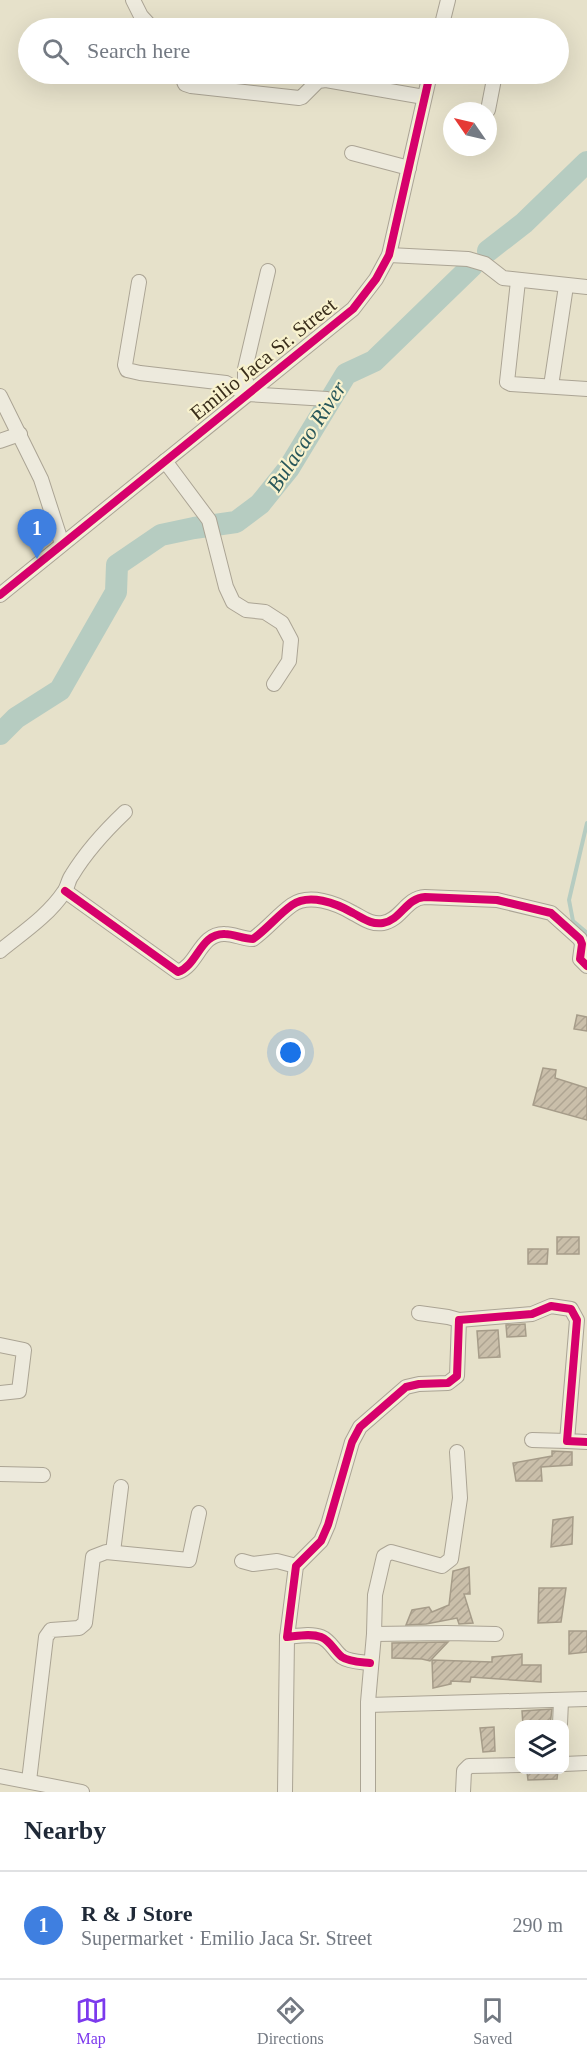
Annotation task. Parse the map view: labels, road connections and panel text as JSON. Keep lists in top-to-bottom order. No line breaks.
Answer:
{"streets":{"street":["Emilio Jaca Sr. Street"]},"water":["Bulacao River"],"north":"top left","page":{"search":"Search here","pins":"1","heading":"Nearby","list":[{"mark":"1","name":"R & J Store","note":"Supermarket · Emilio Jaca Sr. Street","value":"290 m"}],"nav":["Map","Directions","Saved"]}}
